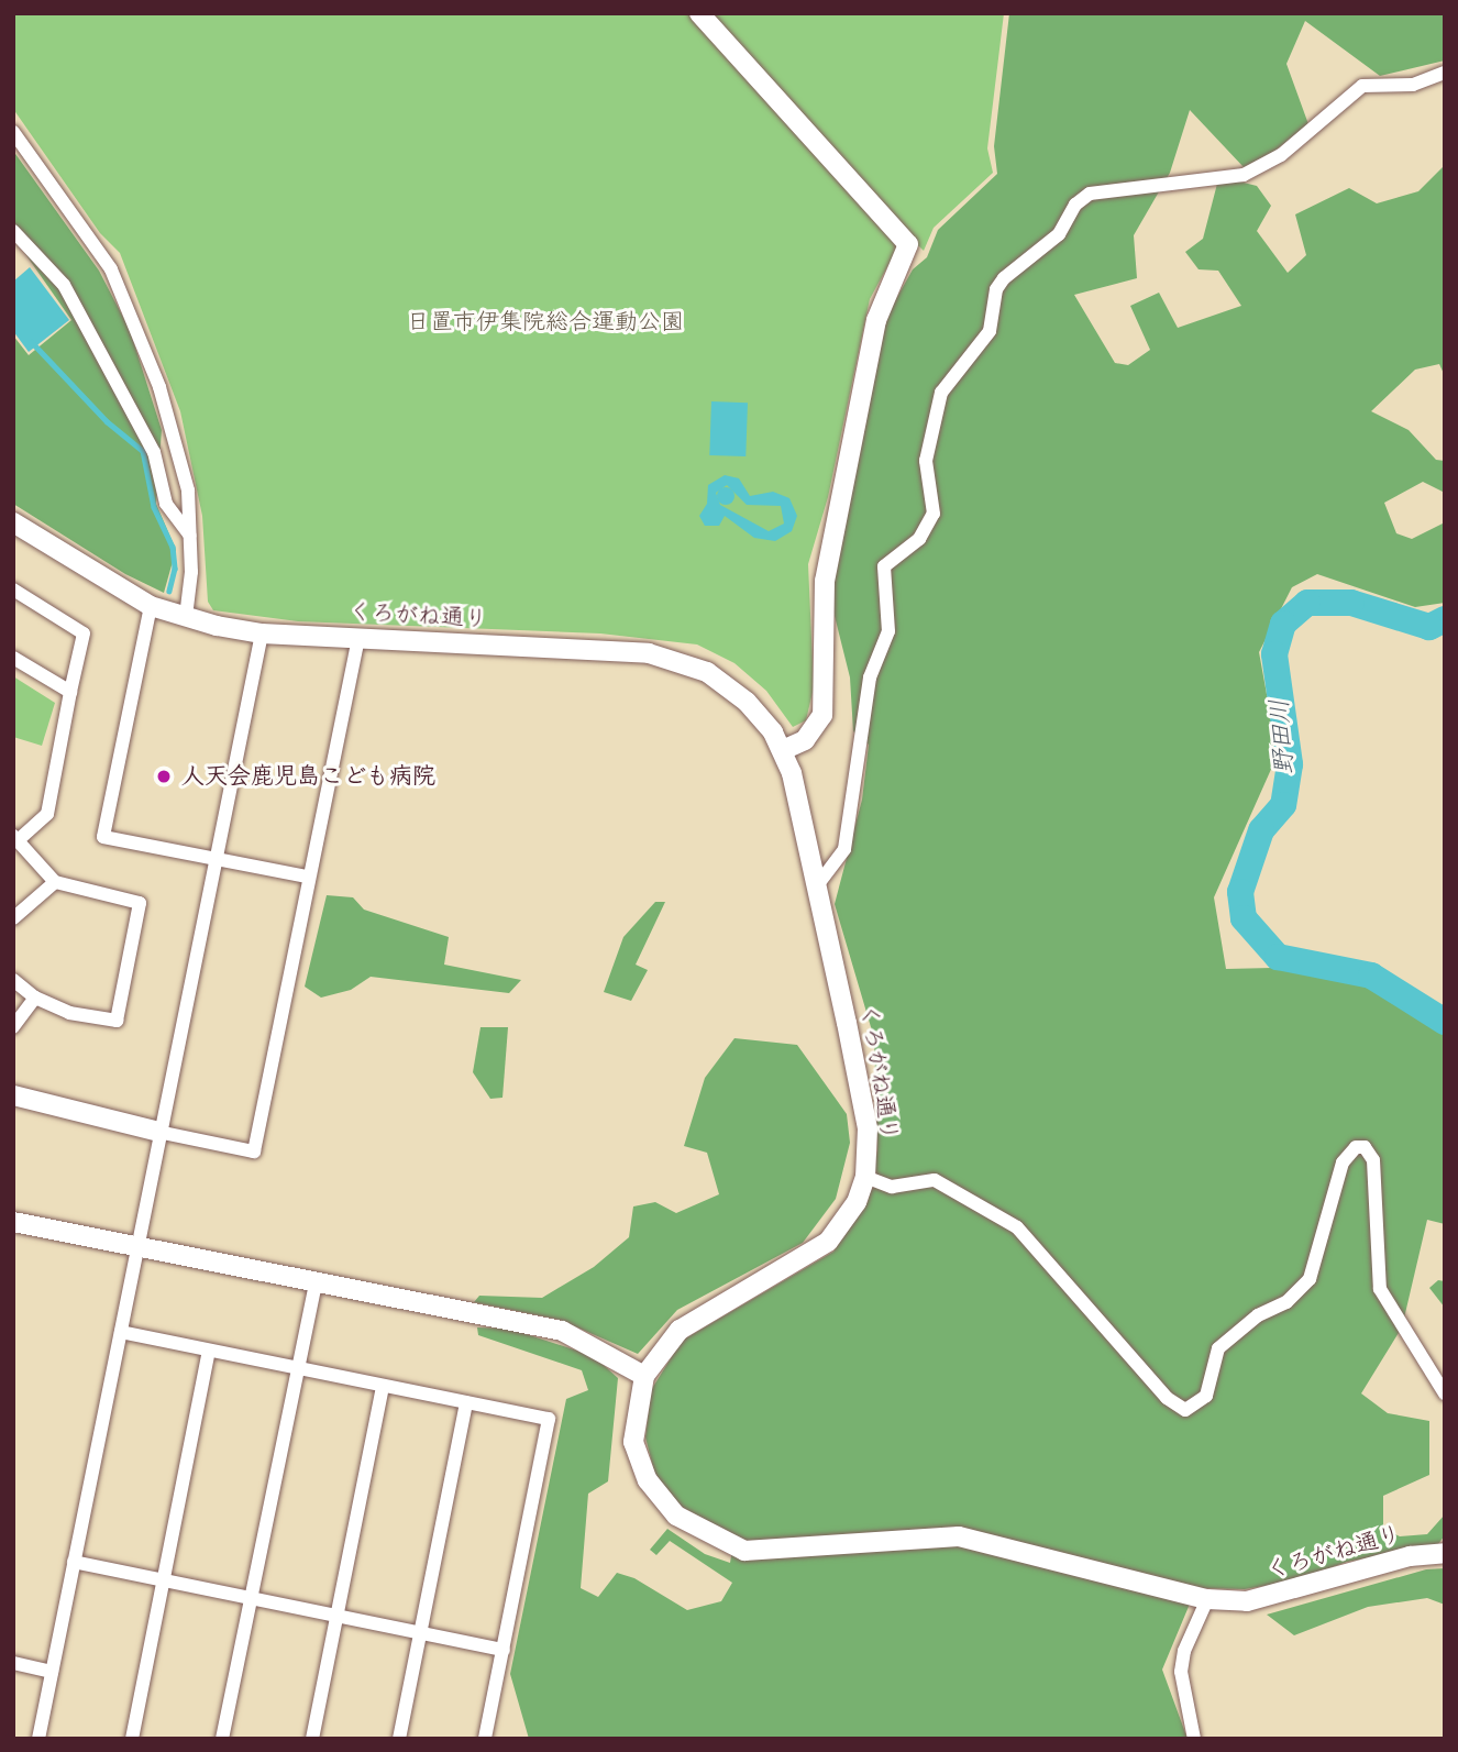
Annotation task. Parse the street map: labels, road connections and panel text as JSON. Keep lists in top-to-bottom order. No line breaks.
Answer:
{"streets":{"street":["くろがね通り"]},"water":["野田川"],"parks":["日置市伊集院総合運動公園"],"places":["人天会鹿児島こども病院"]}
